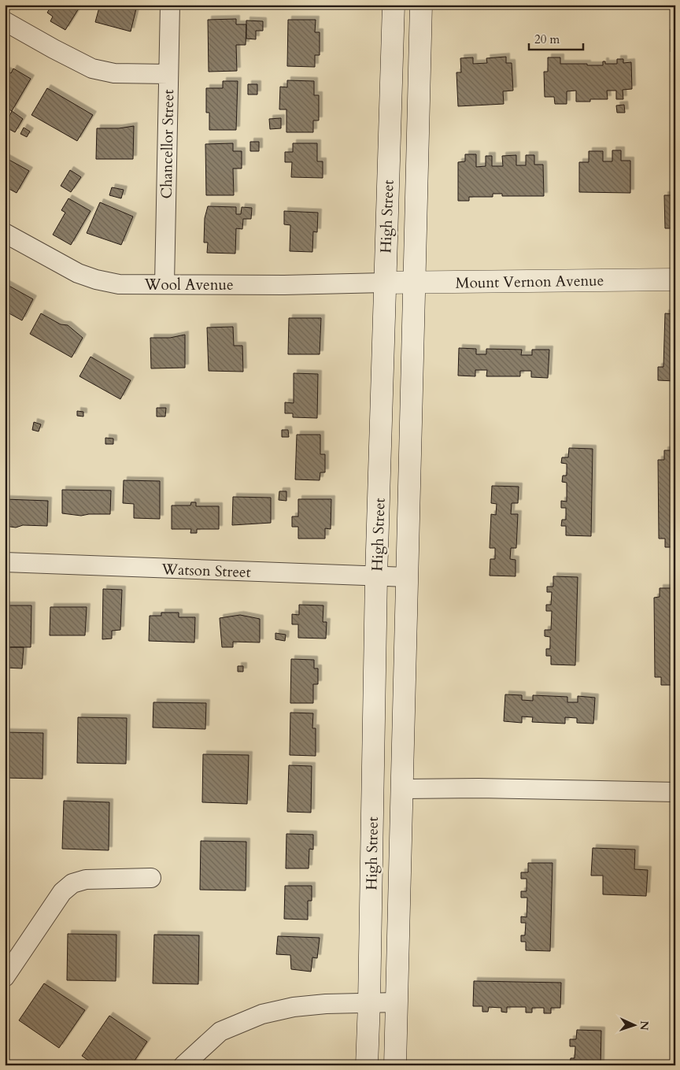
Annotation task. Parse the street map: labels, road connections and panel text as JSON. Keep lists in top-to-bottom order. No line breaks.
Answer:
{"streets":{"main road":["High Street","Mount Vernon Avenue"],"street":["Chancellor Street","Wool Avenue","Watson Street"]},"crossings":[["Chancellor Street","Wool Avenue"],["High Street","Mount Vernon Avenue"],["High Street","Wool Avenue"],["High Street","Watson Street"],["Mount Vernon Avenue","Wool Avenue"]],"scale_bar":"20 m","north":"right"}
